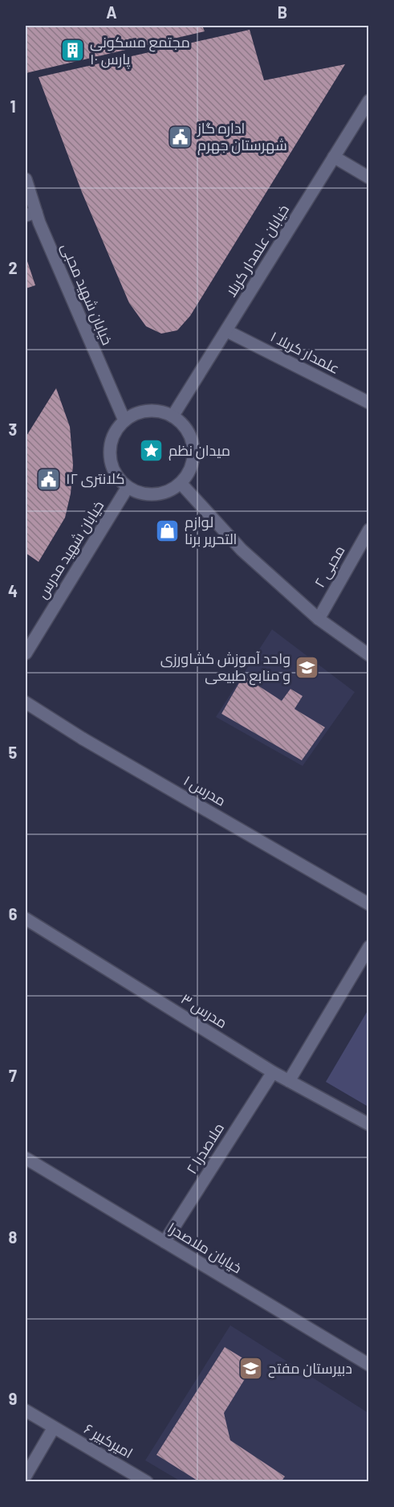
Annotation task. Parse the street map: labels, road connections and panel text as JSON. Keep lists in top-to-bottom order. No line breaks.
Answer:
{"streets":{"street":["خیابان علمدار کربلا","خیابان شهید محبی","علمدار کربلا ۱","خیابان شهید مدرس","محبی ۲","مدرس ۱","مدرس ۳","ملاصدرا ۲","خیابان ملاصدرا","امیرکبیر ۶"]},"crossings":[["خیابان علمدار کربلا","خیابان شهید محبی"],["خیابان علمدار کربلا","علمدار کربلا ۱"],["خیابان علمدار کربلا","خیابان شهید مدرس"],["خیابان شهید محبی","خیابان شهید مدرس"],["مدرس ۳","ملاصدرا ۲"],["ملاصدرا ۲","خیابان ملاصدرا"]],"places":{"building":["مجتمع مسکونی پارس ۱۰"],"public building":["اداره گاز شهرستان جهرم","کلانتری ۱۲"],"place":["میدان نظم"],"shop":["لوازم التحریر برنا"],"school or university":["واحد آموزش کشاورزی و منابع طبیعی","دبیرستان مفتح"]},"grid":{"columns":["A","B"],"rows":["1","2","3","4","5","6","7","8","9"]}}
